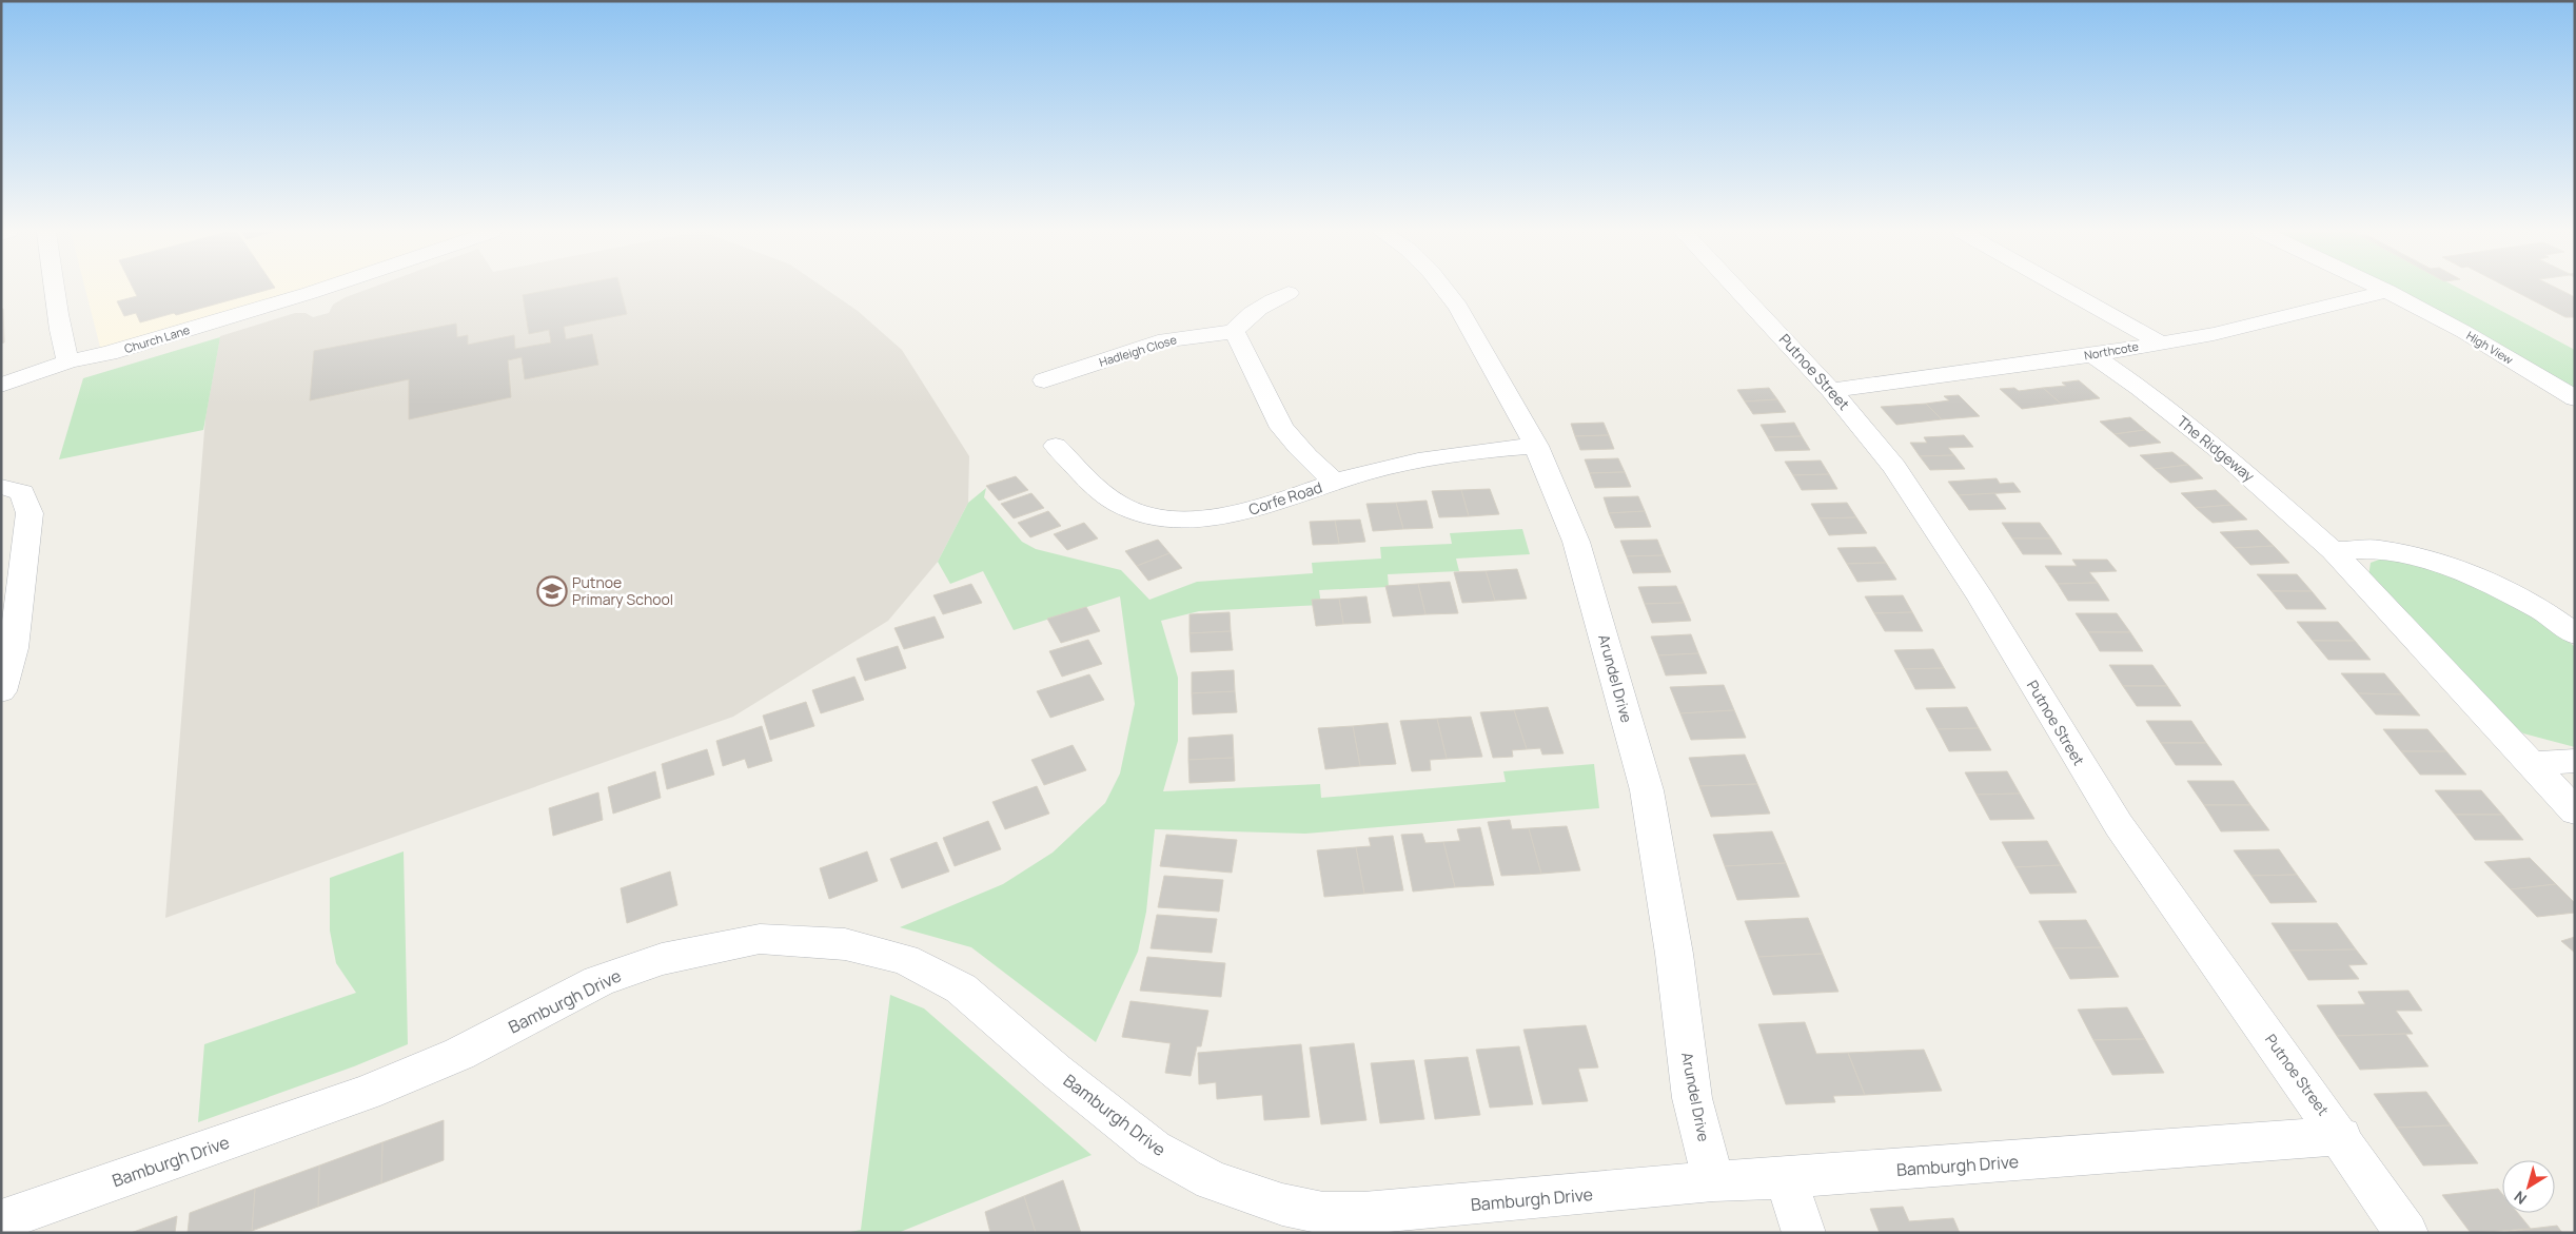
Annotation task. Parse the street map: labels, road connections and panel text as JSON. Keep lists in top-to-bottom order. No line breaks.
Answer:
{"streets":{"street":["Church Lane","High View","Hadleigh Close","Northcote","Putnoe Street","The Ridgeway","Corfe Road","Arundel Drive","Bamburgh Drive"]},"crossings":[["High View","Northcote"],["Northcote","Putnoe Street"],["Northcote","The Ridgeway"],["Putnoe Street","Bamburgh Drive"],["Corfe Road","Arundel Drive"],["Arundel Drive","Bamburgh Drive"]],"places":{"school or university":["Putnoe Primary School"]},"north":"bottom left"}
